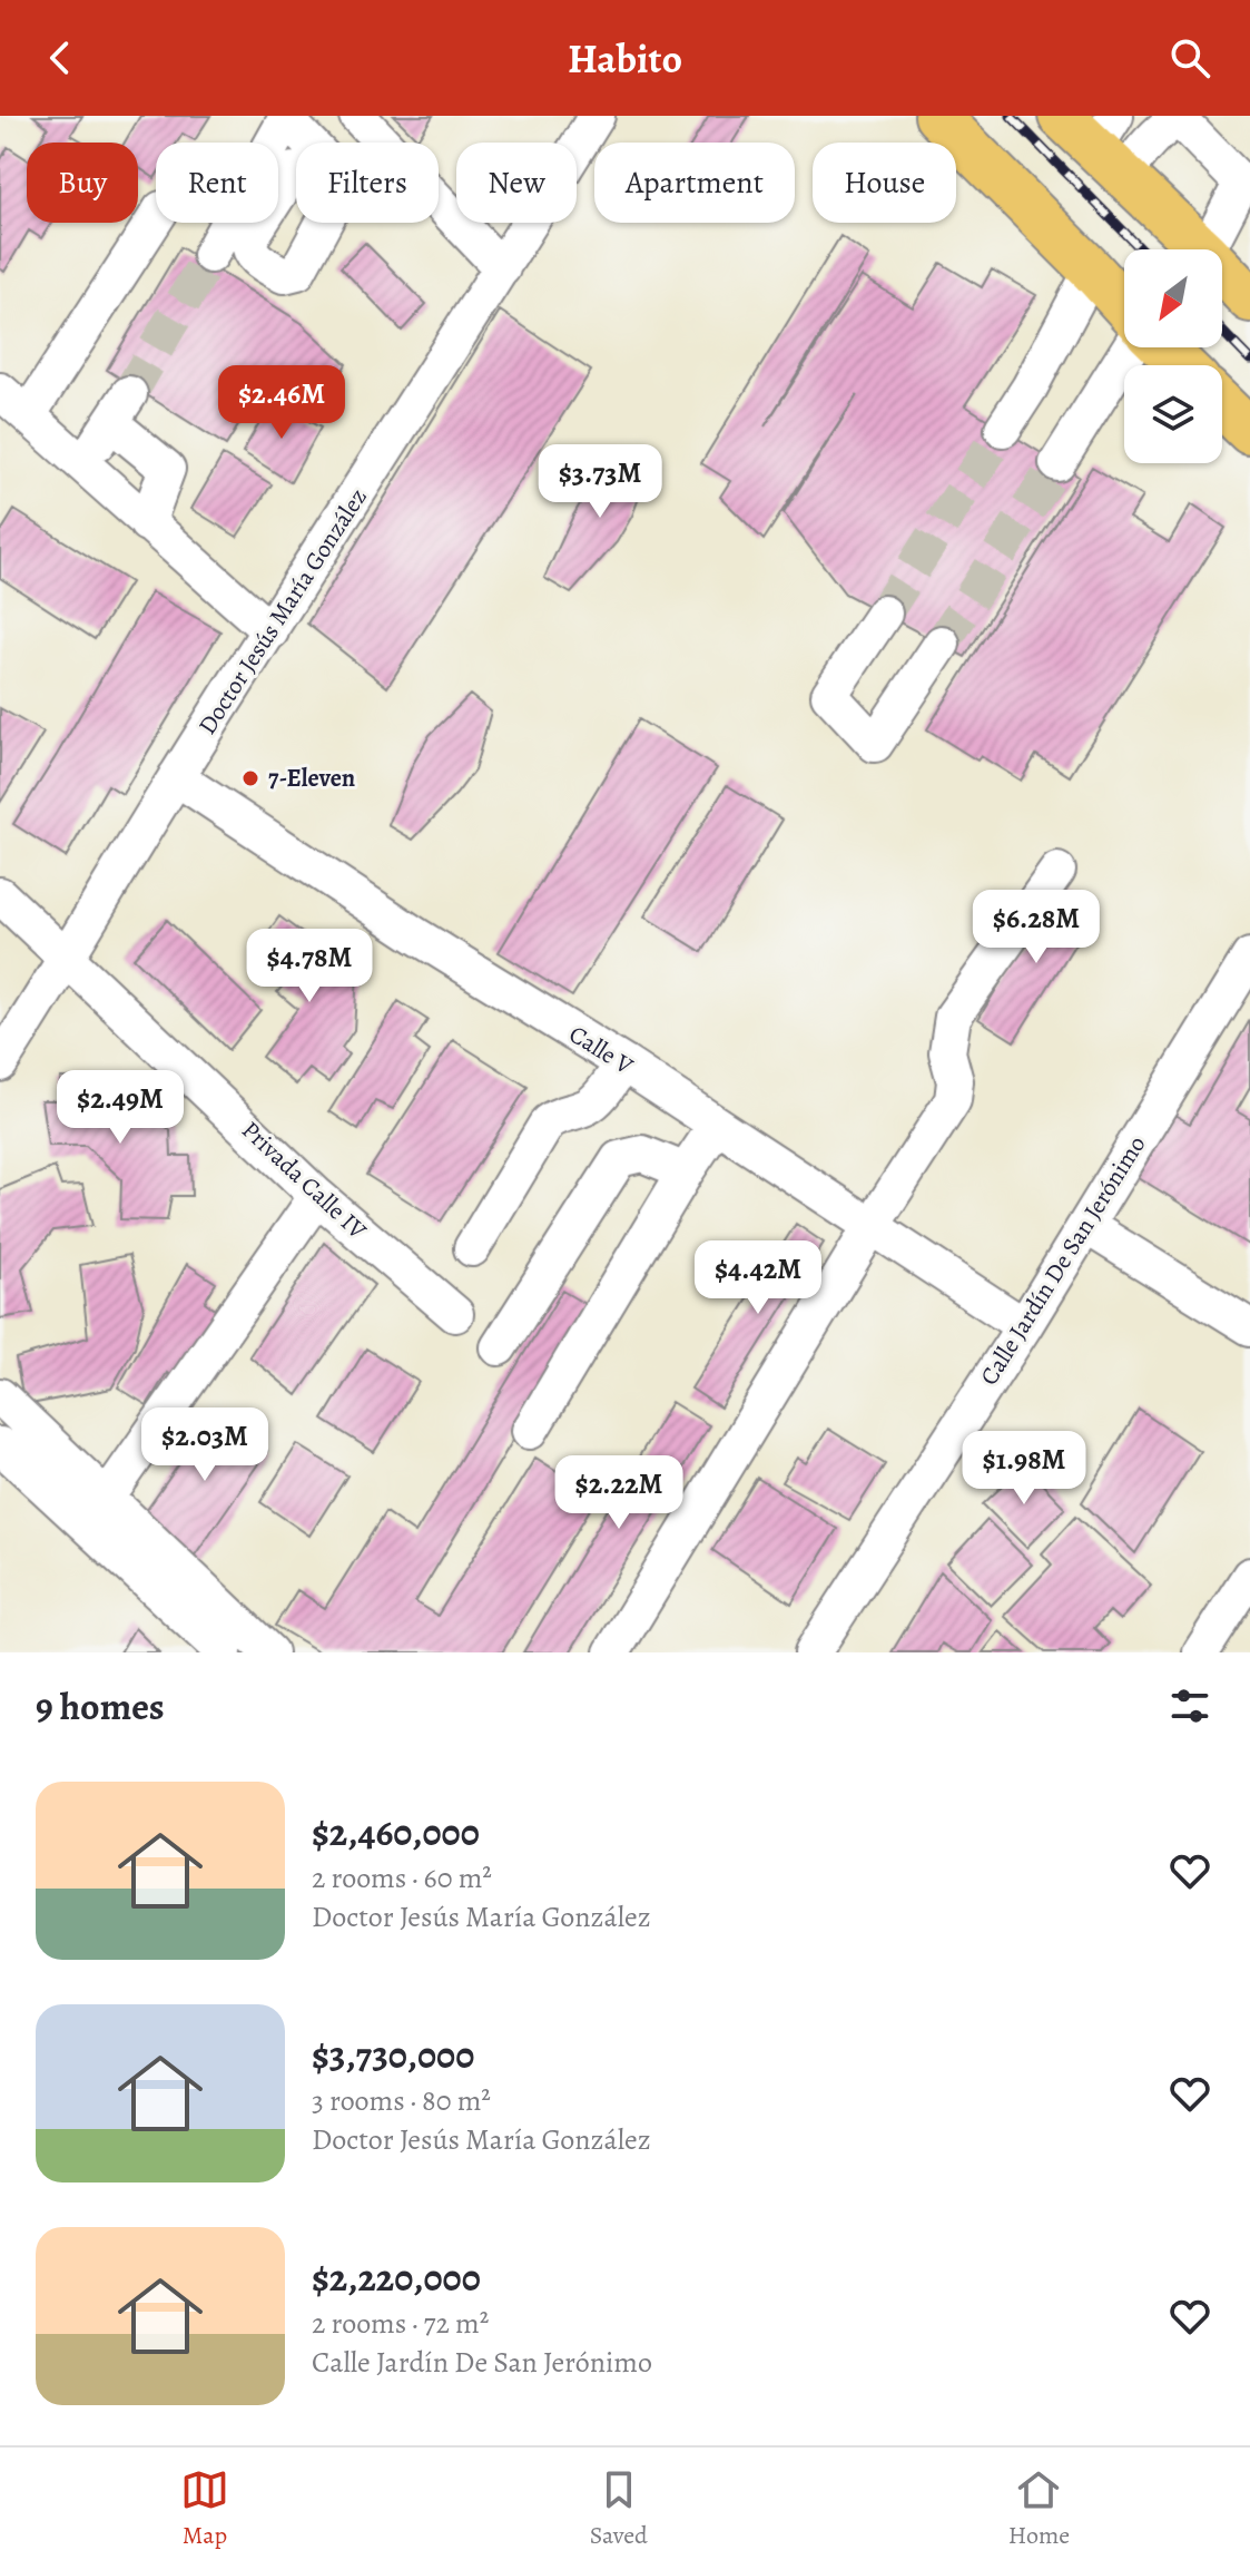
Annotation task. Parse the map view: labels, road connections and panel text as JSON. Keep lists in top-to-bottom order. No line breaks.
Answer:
{"streets":{"street":["Doctor Jesús María González","Calle V","Privada Calle IV","Calle Jardín De San Jerónimo"]},"crossings":[["Doctor Jesús María González","Calle V"],["Doctor Jesús María González","Privada Calle IV"],["Calle V","Calle Jardín De San Jerónimo"]],"places":["7-Eleven"],"north":"bottom left","page":{"header":"Habito","chip":["Buy","Rent","Filters","New","Apartment","House"],"price":["$2.46M","$3.73M","$6.28M","$4.78M","$2.49M","$4.42M","$2.03M","$1.98M","$2.22M"],"heading":"9 homes","list":[{"name":"$2,460,000","note":"2 rooms · 60 m² · Doctor Jesús María González"},{"name":"$3,730,000","note":"3 rooms · 80 m² · Doctor Jesús María González"},{"name":"$2,220,000","note":"2 rooms · 72 m² · Calle Jardín De San Jerónimo"}],"tabs":["Map","Saved","Home"]}}
